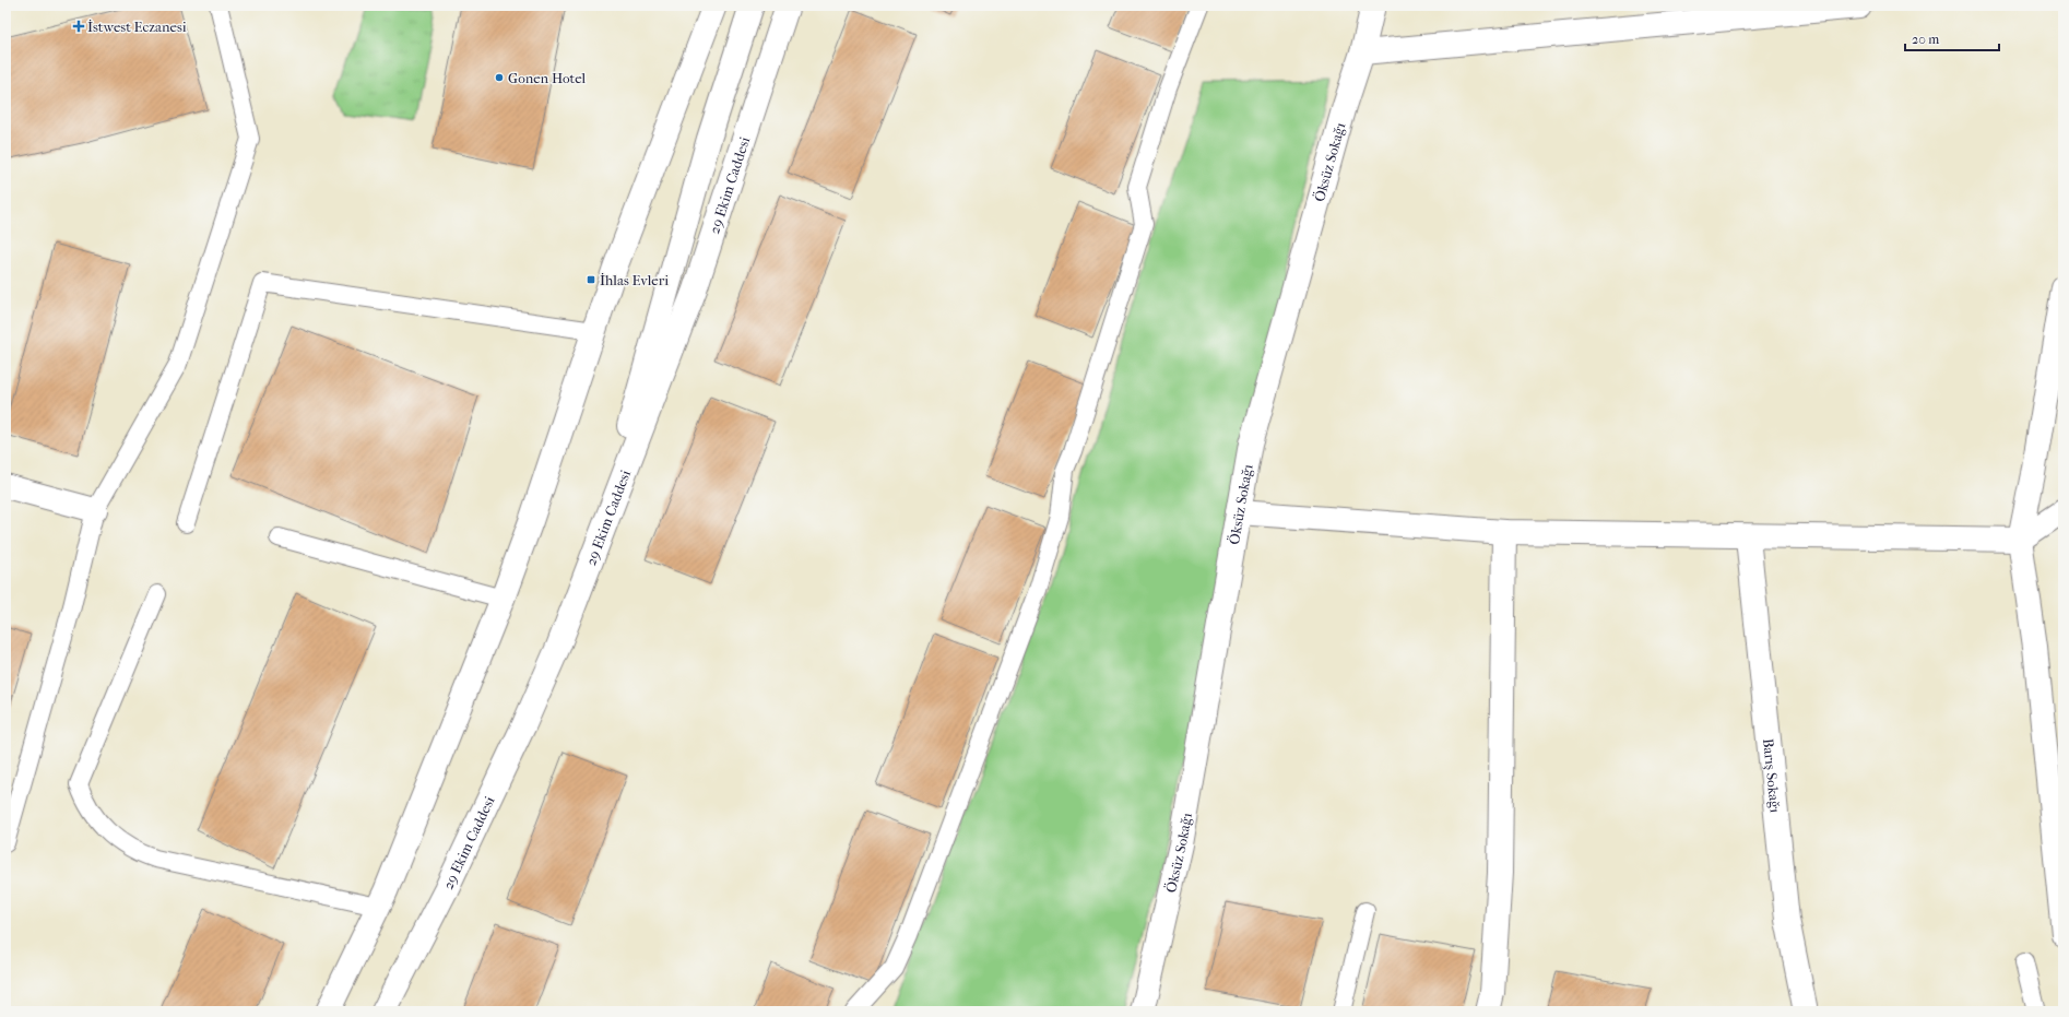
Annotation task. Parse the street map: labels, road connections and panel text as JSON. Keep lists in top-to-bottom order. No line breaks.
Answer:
{"streets":{"street":["Öksüz Sokağı","29 Ekim Caddesi","Barış Sokağı"]},"places":{"health":["İstwest Eczanesi"],"other":["Gonen Hotel"],"transit":["İhlas Evleri"]},"scale_bar":"20 m"}
